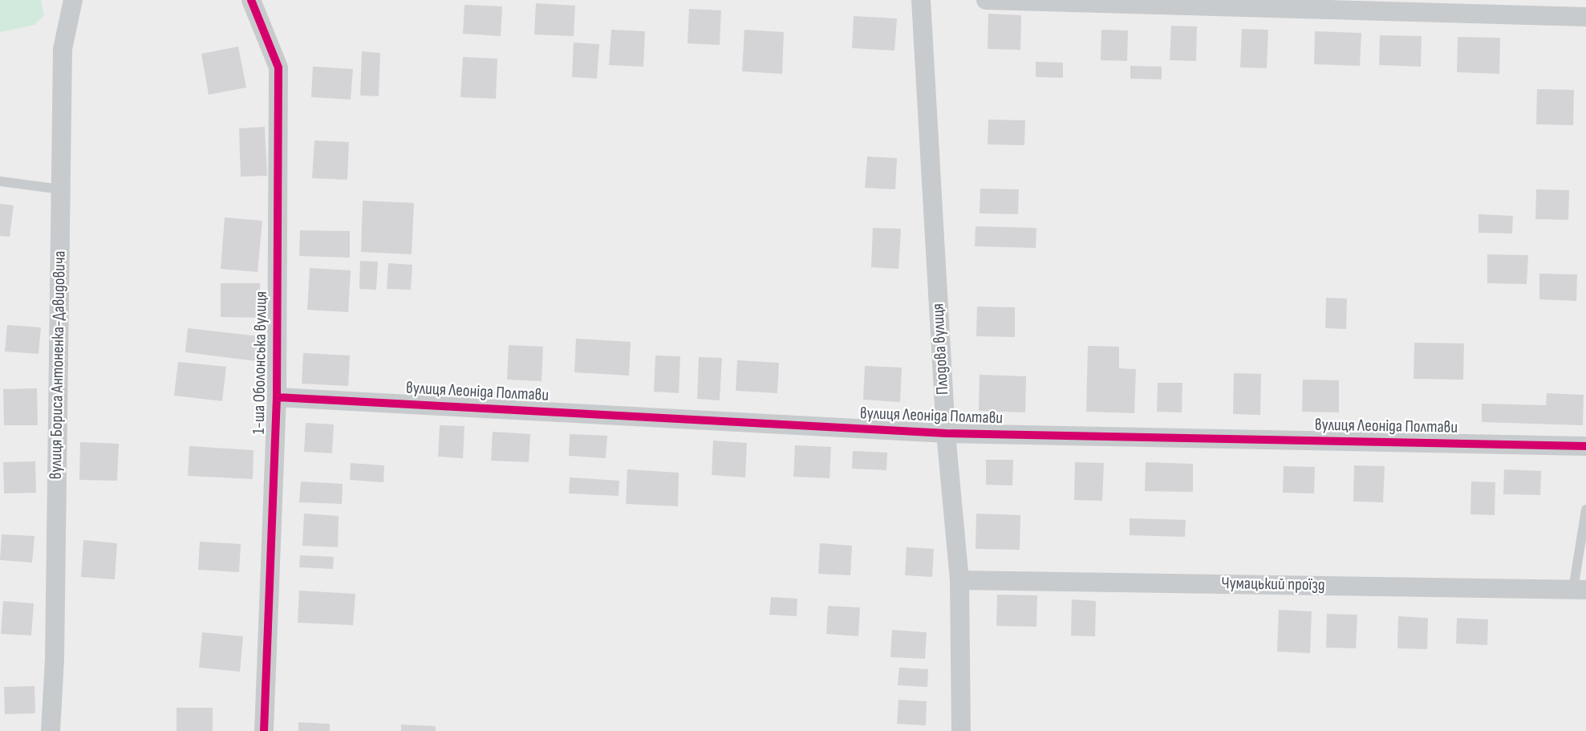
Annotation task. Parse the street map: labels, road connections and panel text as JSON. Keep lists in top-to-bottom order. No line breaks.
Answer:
{"streets":{"street":["Плодова вулиця","1-ша Оболонська вулиця","вулиця Бориса Антоненка-Давидовича","вулиця Леоніда Полтави","Чумацький проїзд"]},"crossings":[["Плодова вулиця","вулиця Леоніда Полтави"],["Плодова вулиця","Чумацький проїзд"],["1-ша Оболонська вулиця","вулиця Леоніда Полтави"]]}
